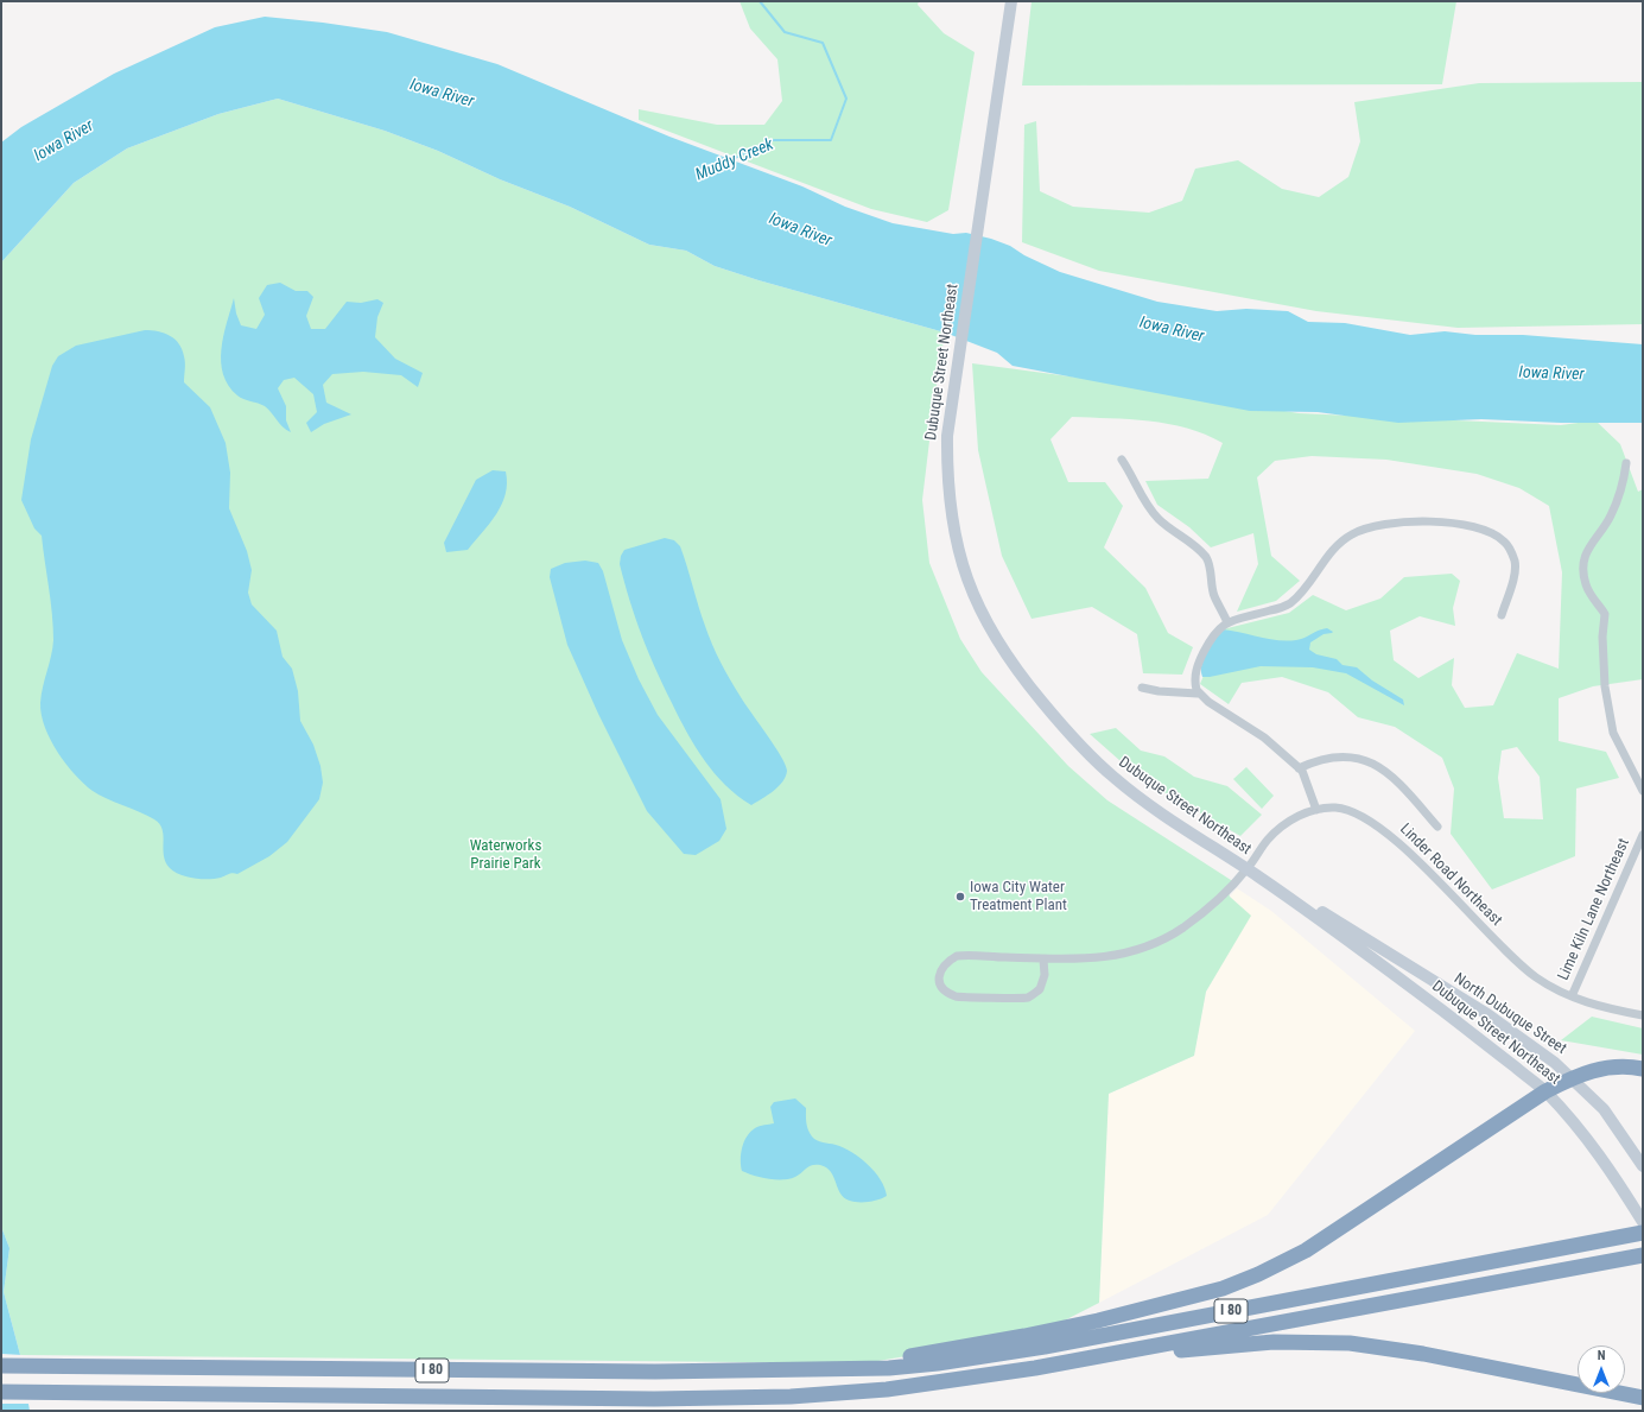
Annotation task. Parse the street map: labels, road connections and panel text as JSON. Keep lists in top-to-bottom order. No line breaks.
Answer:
{"streets":{"highway":["I 80"],"main road":["Dubuque Street Northeast","North Dubuque Street"],"street":["Linder Road Northeast","Lime Kiln Lane Northeast"]},"crossings":[["Dubuque Street Northeast","Linder Road Northeast"],["Dubuque Street Northeast","North Dubuque Street"],["Linder Road Northeast","Lime Kiln Lane Northeast"],["Linder Road Northeast","North Dubuque Street"]],"water":["Iowa River","Muddy Creek"],"parks":["Waterworks Prairie Park"],"places":["Iowa City Water Treatment Plant"],"north":"top"}
